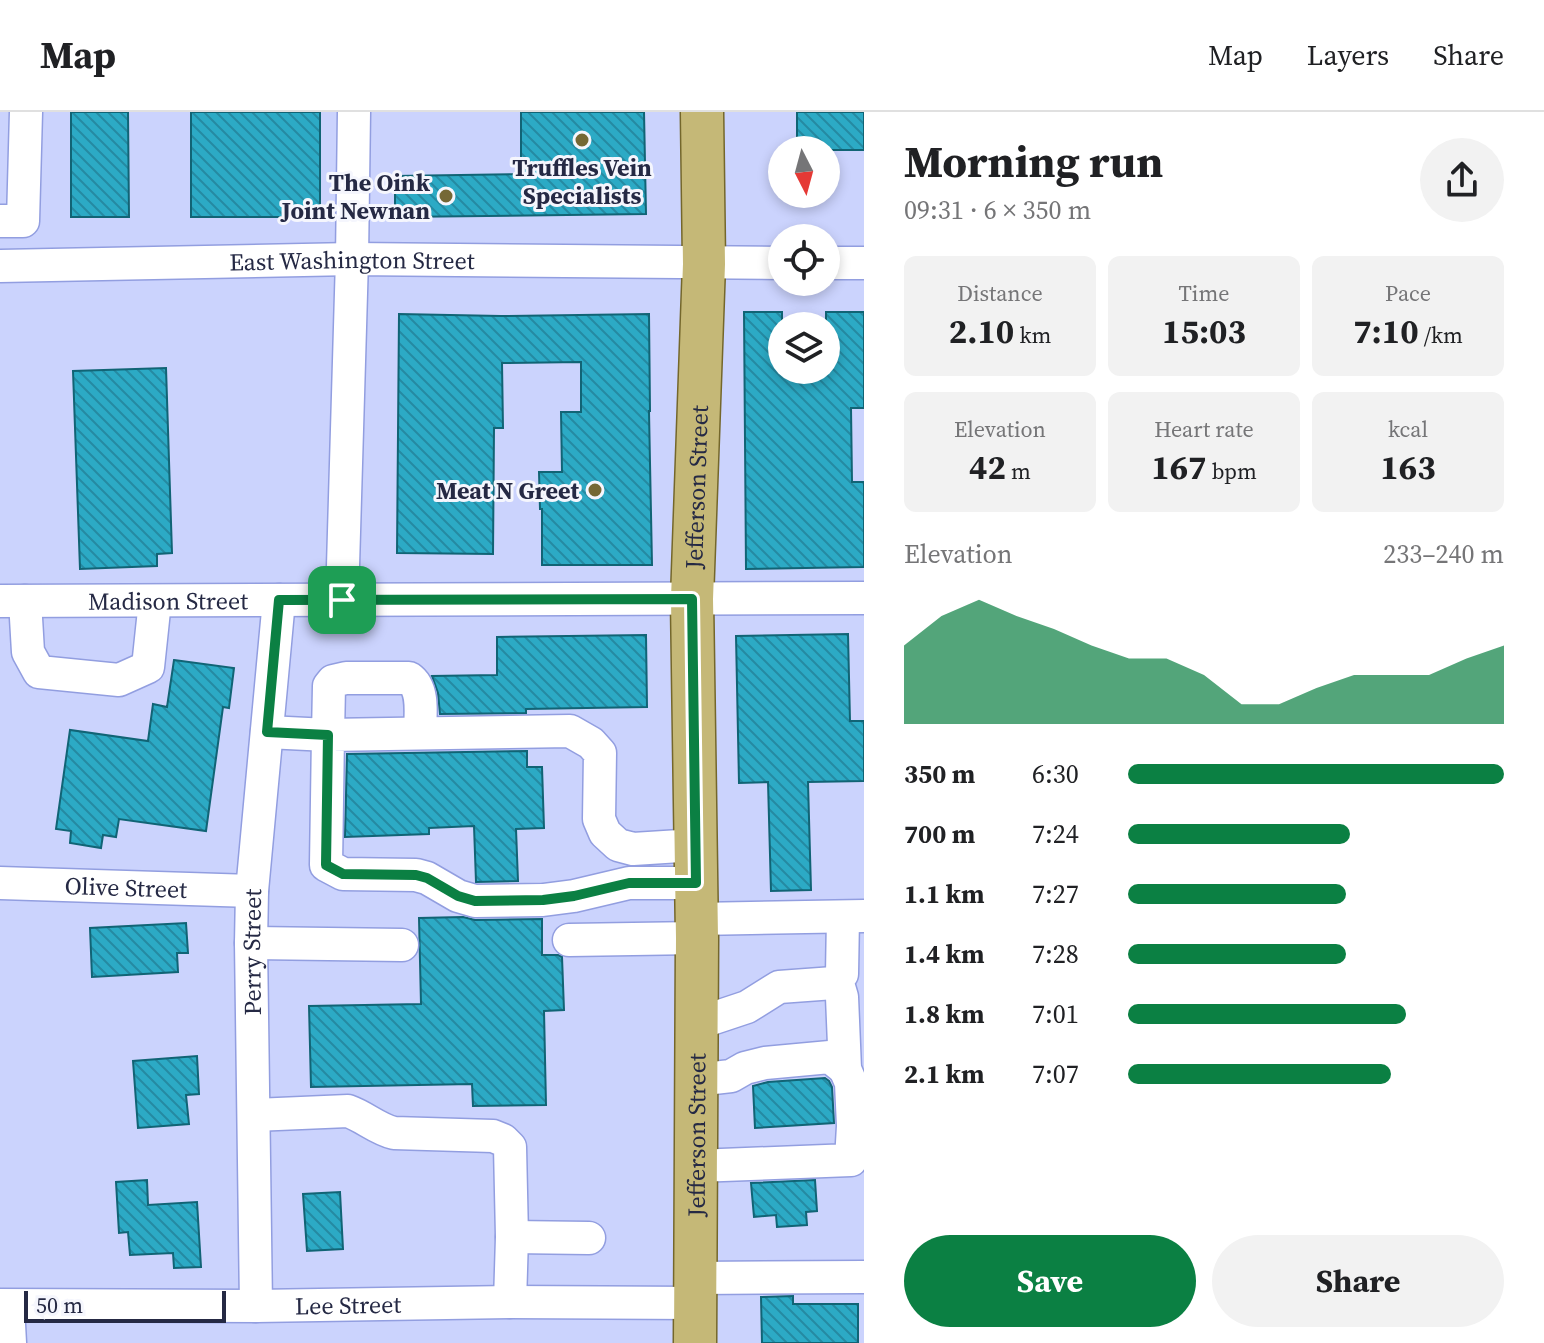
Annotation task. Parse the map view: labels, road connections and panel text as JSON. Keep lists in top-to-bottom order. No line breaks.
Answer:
{"streets":{"main road":["Jefferson Street"],"street":["East Washington Street","Madison Street","Olive Street","Perry Street","Lee Street"]},"crossings":[["East Washington Street","Jefferson Street"],["Jefferson Street","Madison Street"],["Jefferson Street","Lee Street"],["Madison Street","Perry Street"],["Olive Street","Perry Street"],["Perry Street","Lee Street"]],"places":["Truffles Vein Specialists","The Oink Joint Newnan","Meat N Greet"],"scale_bar":"50 m","north":"bottom","page":{"header":"Map","nav":["Map","Layers","Share"],"heading":["Morning run","09:31 · 6 × 350 m"],"stats":[["Distance","2.10 km"],["Time","15:03"],["Pace","7:10 /km"],["Elevation","42 m"],["Heart rate","167 bpm"],["kcal","163"]],"chart":["Elevation","233–240 m"],"list":[{"name":"350 m","note":"6:30"},{"name":"700 m","note":"7:24"},{"name":"1.1 km","note":"7:27"},{"name":"1.4 km","note":"7:28"},{"name":"1.8 km","note":"7:01"},{"name":"2.1 km","note":"7:07"}],"buttons":["Save","Share"],"scale":"50 m"}}
